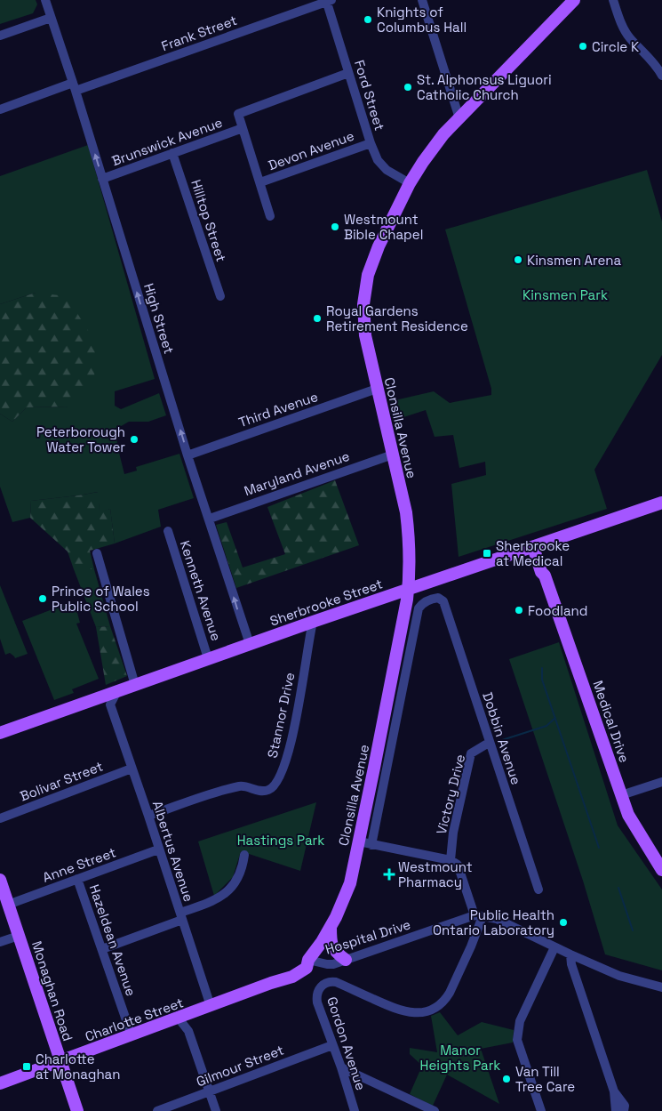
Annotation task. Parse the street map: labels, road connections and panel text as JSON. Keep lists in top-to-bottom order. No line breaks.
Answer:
{"streets":{"main road":["Clonsilla Avenue","Sherbrooke Street","Medical Drive","Monaghan Road","Charlotte Street"],"street":["Frank Street","Ford Street","Brunswick Avenue","Devon Avenue","Hilltop Street","High Street","Third Avenue","Maryland Avenue","Kenneth Avenue","Stannor Drive","Dobbin Avenue","Bolivar Street","Victory Drive","Albertus Avenue","Anne Street","Hospital Drive","Hazeldean Avenue","Gordon Avenue","Gilmour Street"]},"crossings":[["Frank Street","Ford Street"],["Frank Street","High Street"],["Ford Street","Brunswick Avenue"],["Ford Street","Devon Avenue"],["Ford Street","Clonsilla Avenue"],["Brunswick Avenue","Hilltop Street"],["Brunswick Avenue","High Street"],["High Street","Third Avenue"],["High Street","Maryland Avenue"],["High Street","Sherbrooke Street"],["Third Avenue","Clonsilla Avenue"],["Clonsilla Avenue","Maryland Avenue"],["Clonsilla Avenue","Sherbrooke Street"],["Clonsilla Avenue","Dobbin Avenue"],["Clonsilla Avenue","Charlotte Street"],["Kenneth Avenue","Sherbrooke Street"],["Sherbrooke Street","Stannor Drive"],["Sherbrooke Street","Medical Drive"],["Stannor Drive","Albertus Avenue"],["Dobbin Avenue","Victory Drive"],["Bolivar Street","Albertus Avenue"],["Albertus Avenue","Anne Street"],["Albertus Avenue","Charlotte Street"],["Anne Street","Hazeldean Avenue"],["Anne Street","Monaghan Road"],["Hospital Drive","Charlotte Street"],["Hospital Drive","Gordon Avenue"],["Hazeldean Avenue","Charlotte Street"],["Monaghan Road","Charlotte Street"],["Gordon Avenue","Gilmour Street"]],"one_way":["High Street"],"parks":["Kinsmen Park","Hastings Park","Manor Heights Park"],"places":{"other":["Knights of Columbus Hall","Circle K","St. Alphonsus Liguori Catholic Church","Westmount Bible Chapel","Kinsmen Arena","Royal Gardens Retirement Residence","Peterborough Water Tower","Prince of Wales Public School","Foodland","Public Health Ontario Laboratory","Van Till Tree Care"],"transit":["Sherbrooke at Medical","Charlotte at Monaghan"],"health":["Westmount Pharmacy"]}}
